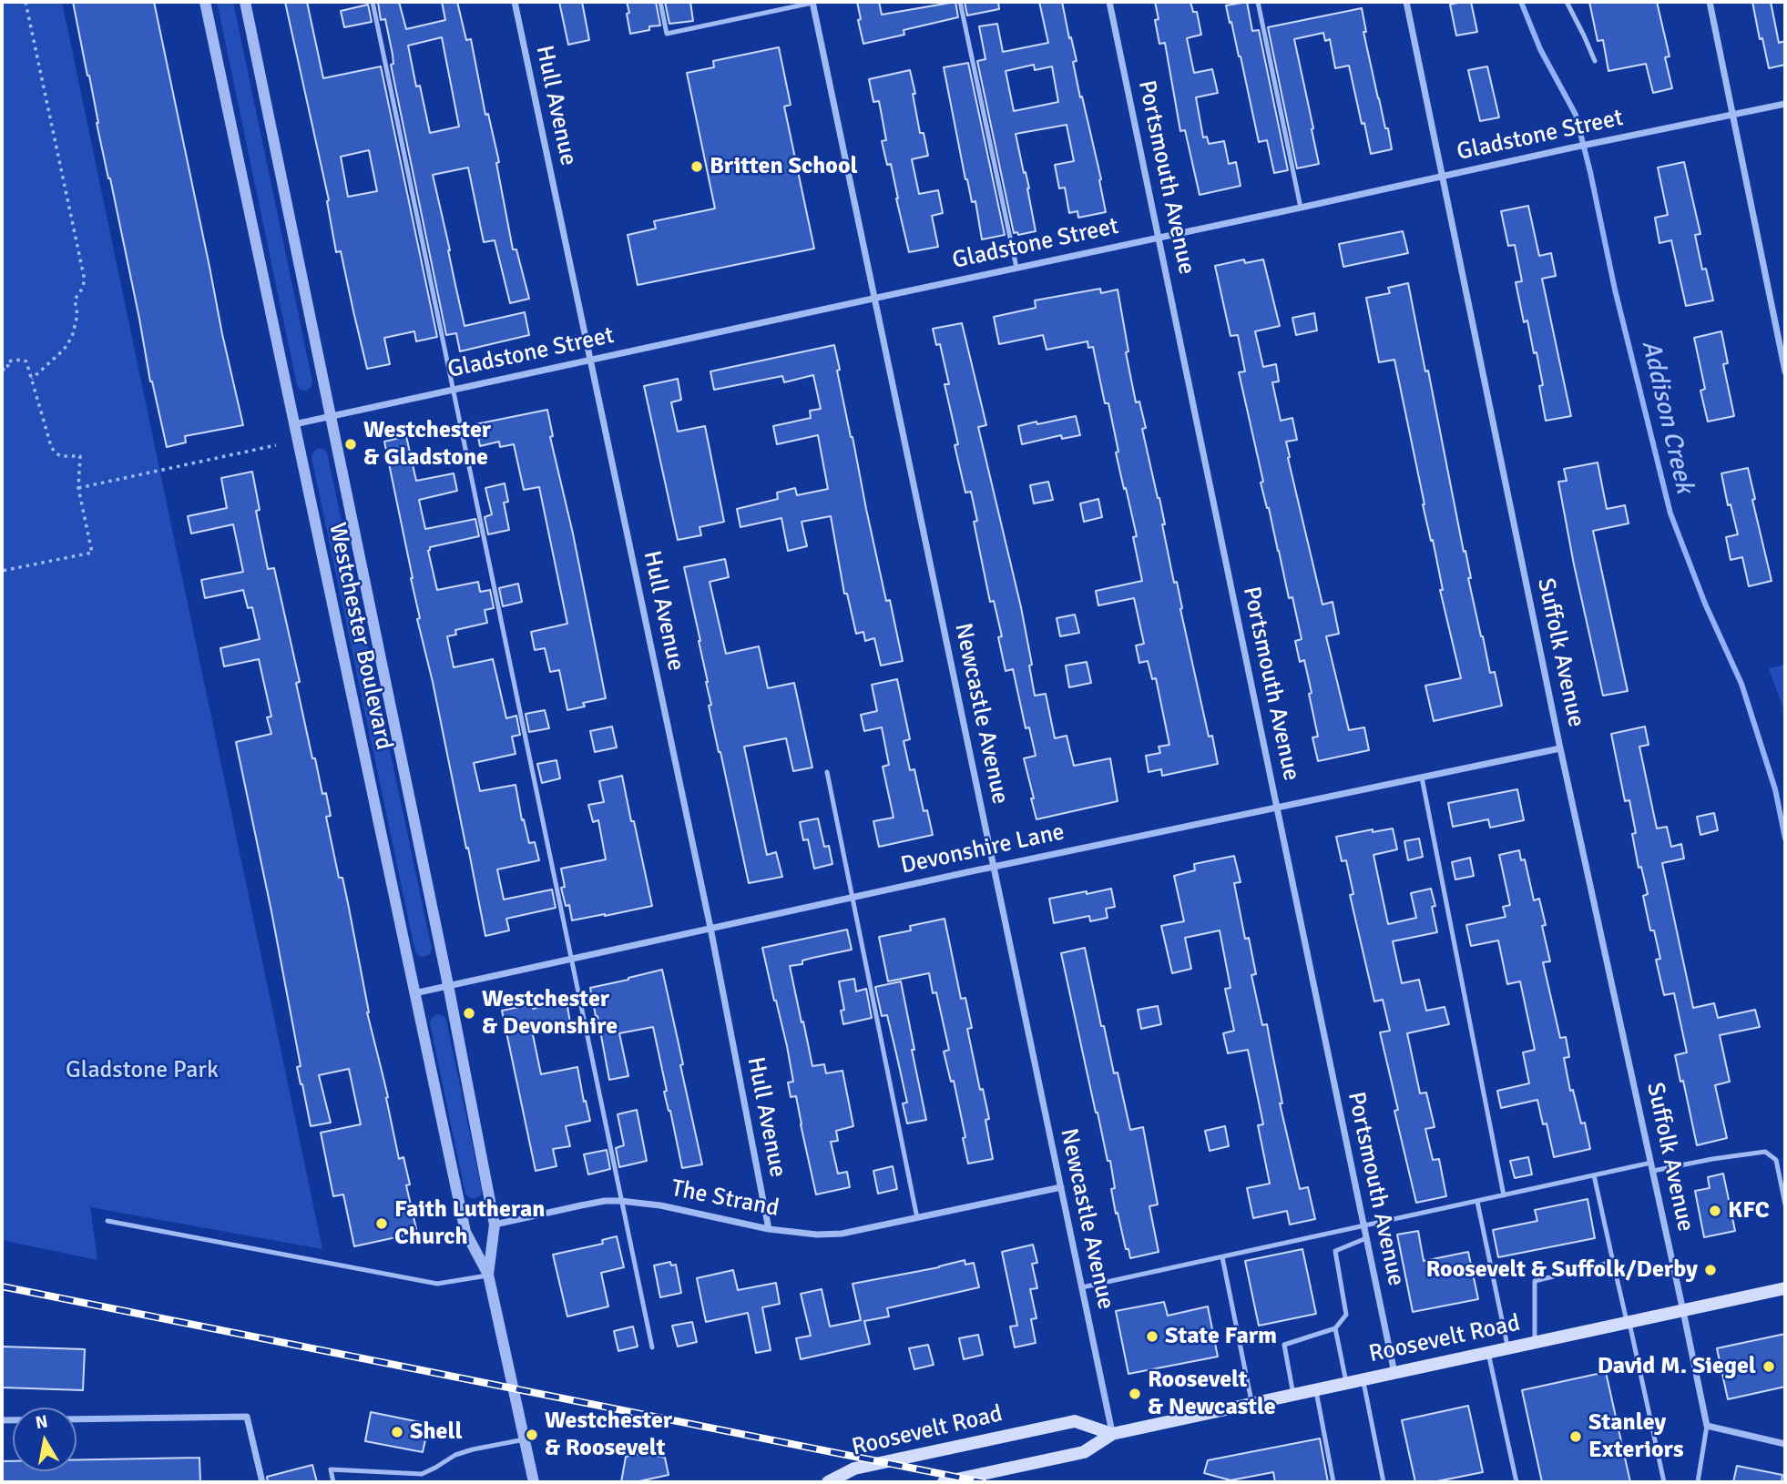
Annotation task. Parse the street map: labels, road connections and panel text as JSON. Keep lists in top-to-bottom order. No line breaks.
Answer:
{"streets":{"main road":["Roosevelt Road"],"street":["Hull Avenue","Gladstone Street","Portsmouth Avenue","Westchester Boulevard","Suffolk Avenue","Newcastle Avenue","Devonshire Lane","The Strand"]},"crossings":[["Hull Avenue","Gladstone Street"],["Hull Avenue","Devonshire Lane"],["Hull Avenue","The Strand"],["Gladstone Street","Portsmouth Avenue"],["Gladstone Street","Westchester Boulevard"],["Gladstone Street","Suffolk Avenue"],["Gladstone Street","Newcastle Avenue"],["Portsmouth Avenue","Devonshire Lane"],["Portsmouth Avenue","Roosevelt Road"],["Westchester Boulevard","Devonshire Lane"],["Westchester Boulevard","The Strand"],["Suffolk Avenue","Devonshire Lane"],["Suffolk Avenue","Roosevelt Road"],["Newcastle Avenue","Devonshire Lane"],["Newcastle Avenue","The Strand"],["Newcastle Avenue","Roosevelt Road"]],"water":["Addison Creek"],"parks":["Gladstone Park"],"places":["Britten School","Westchester & Gladstone","Westchester & Devonshire","KFC","Faith Lutheran Church","Roosevelt & Suffolk/Derby","State Farm","David M. Siegel","Roosevelt & Newcastle","Shell","Westchester & Roosevelt","Stanley Exteriors"],"north":"top"}
